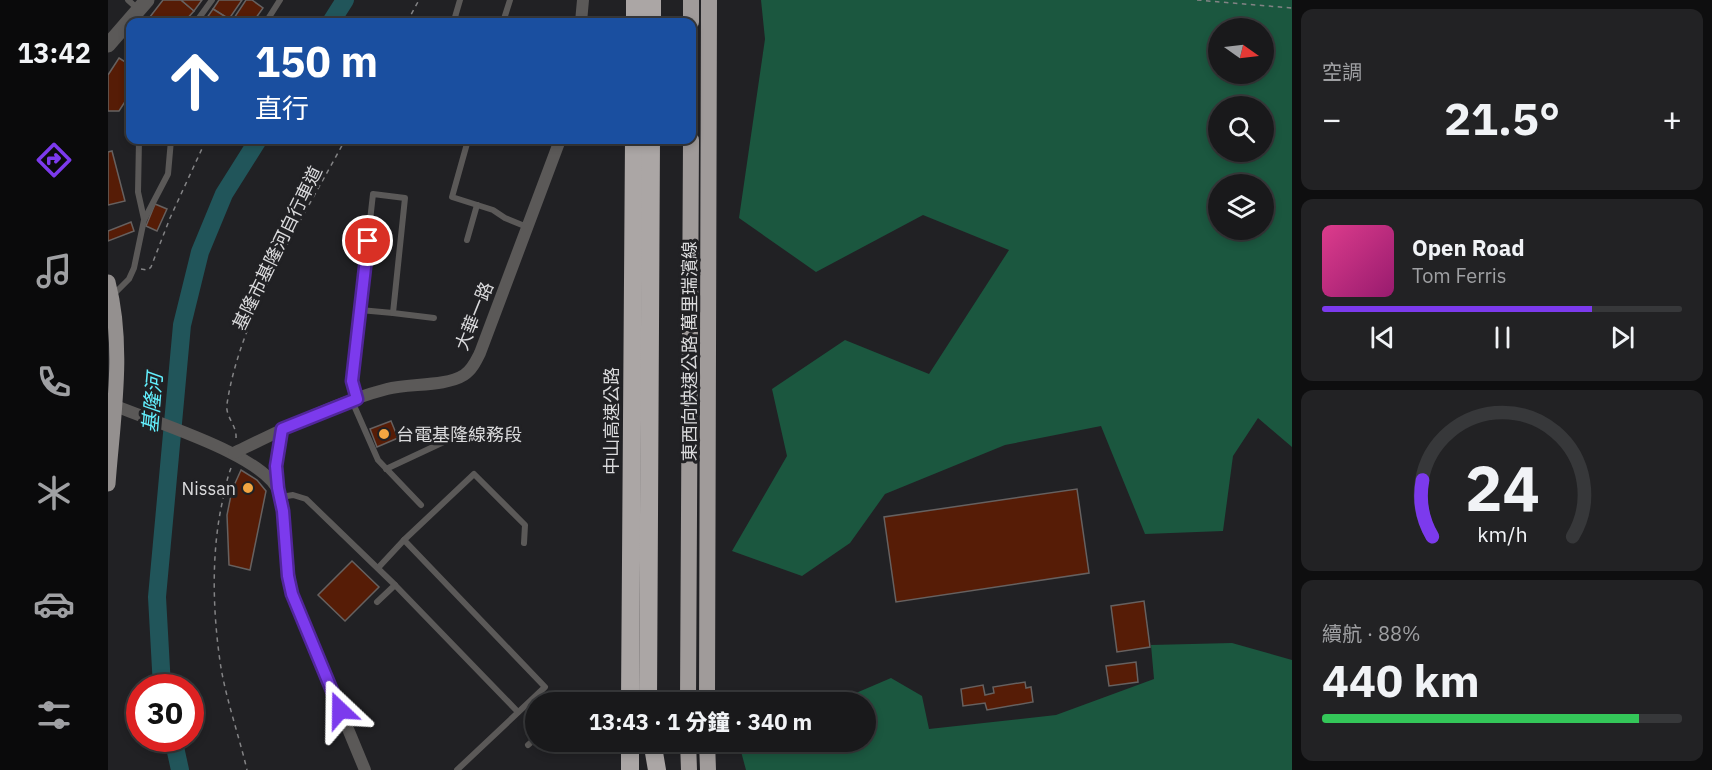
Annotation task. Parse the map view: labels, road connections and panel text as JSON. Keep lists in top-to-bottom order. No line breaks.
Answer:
{"streets":{"highway":["東西向快速公路 萬里瑞濱線","中山高速公路"],"street":["大華一路"],"path":["基隆市基隆河自行車道"]},"water":["基隆河"],"places":["台電基隆線務段","Nissan"],"north":"right","page":{"tabs":"13:42","tile":["空調",["續航 · 88%","440 km"]],"turn":["150 m","直行"],"heat":["−","21.5°","+"],"song":["Open Road","Tom Ferris"],"limit":"30","trip":"13:43 · 1 分鐘 · 340 m","gauge":["24","km/h"]}}
